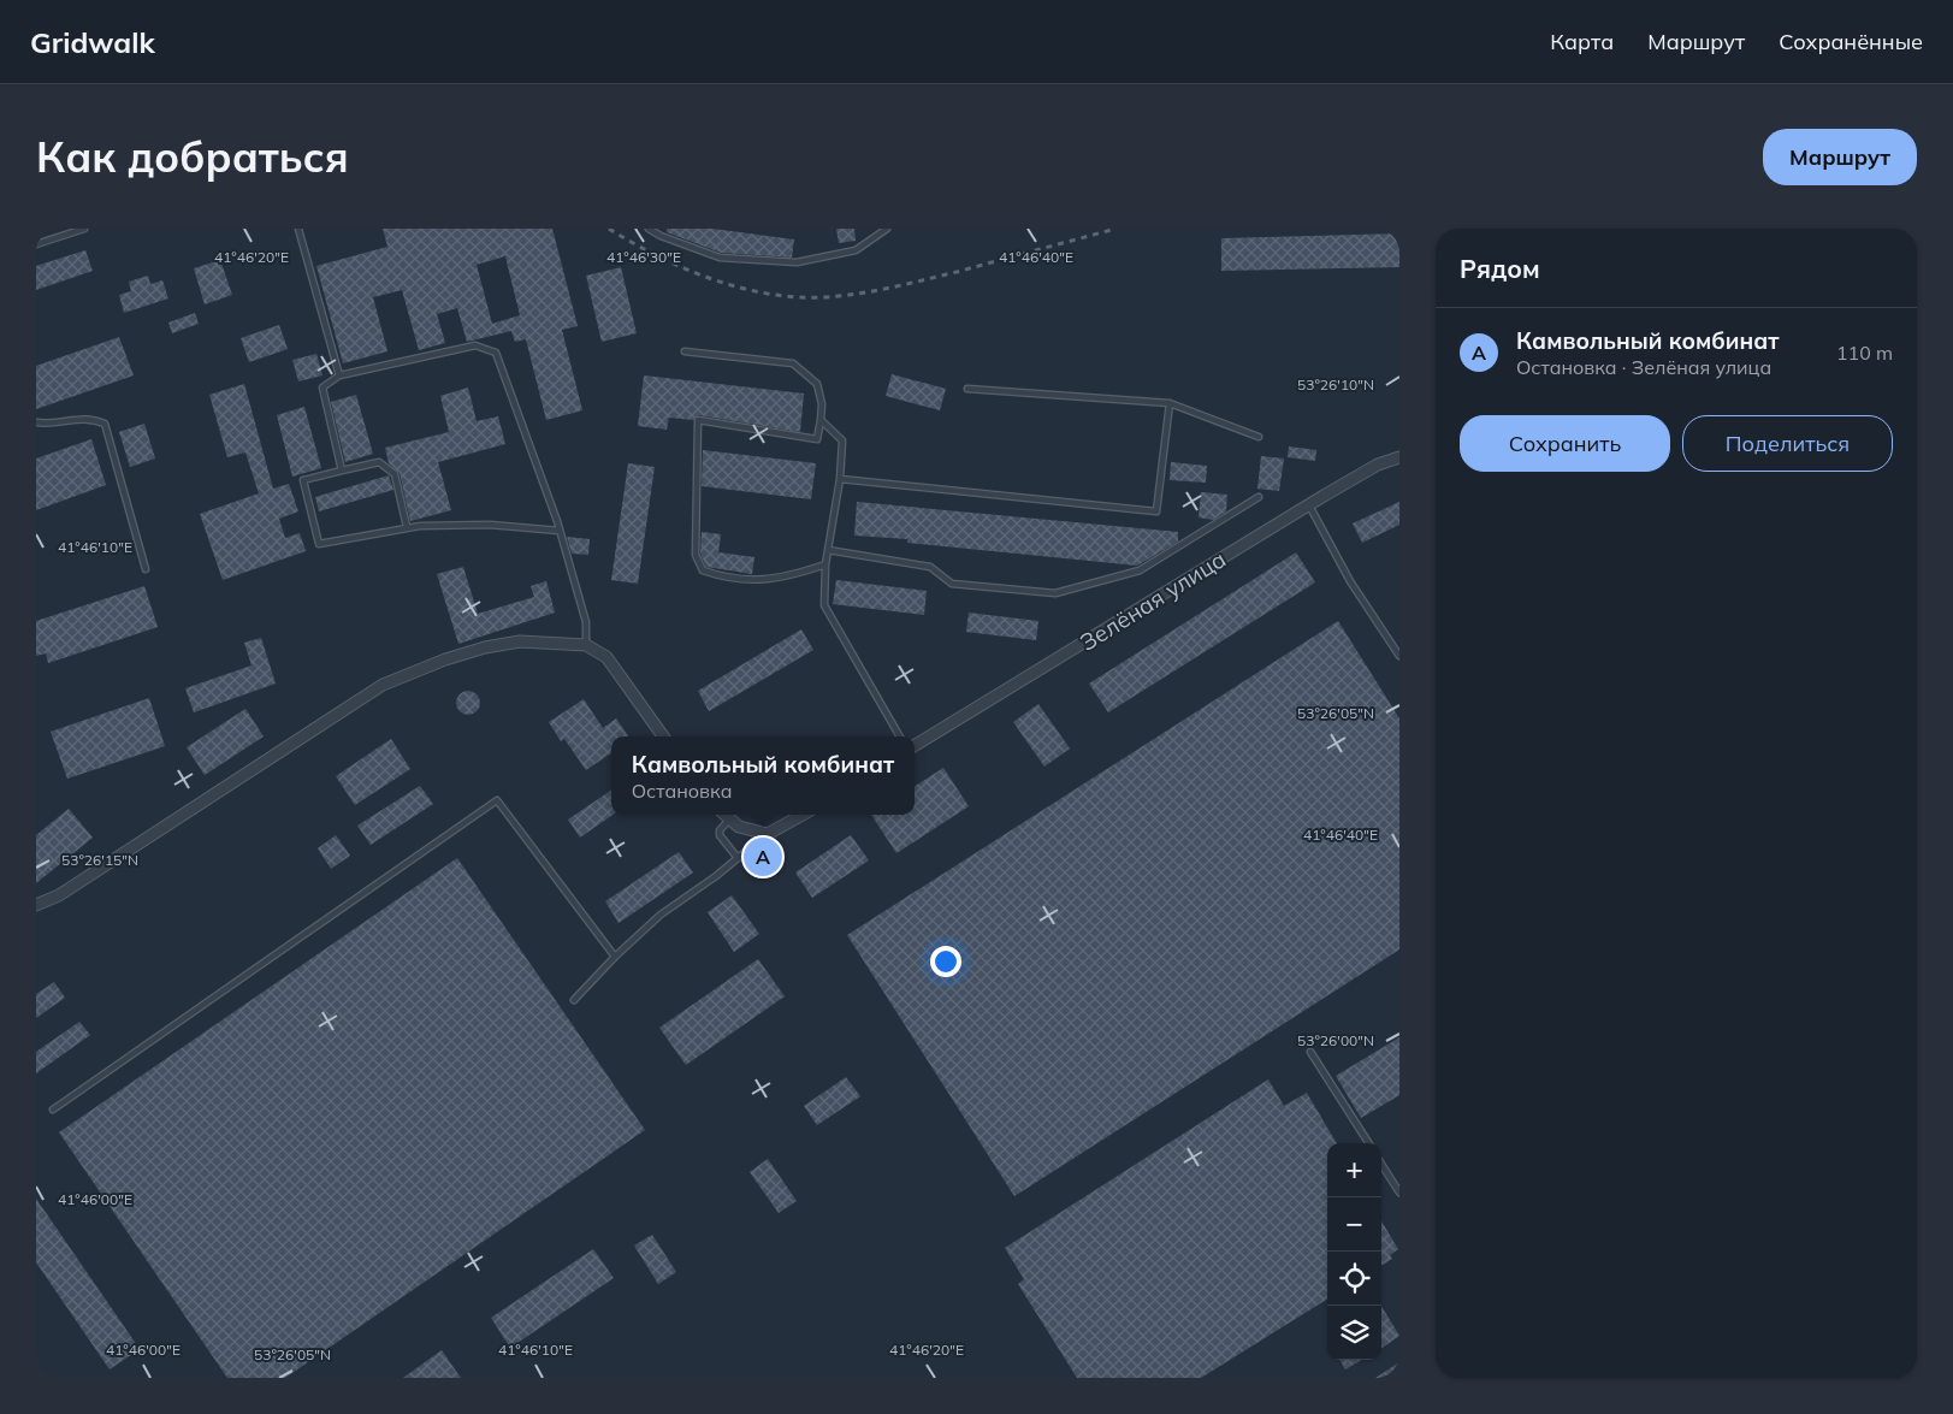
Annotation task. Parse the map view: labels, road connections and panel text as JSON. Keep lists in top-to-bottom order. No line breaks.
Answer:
{"streets":{"street":["Зелёная улица"]},"page":{"header":"Gridwalk","nav":["Карта","Маршрут","Сохранённые"],"buttons":["Маршрут",["Сохранить","Поделиться"]],"title":"Как добраться","heading":"Рядом","list":[{"mark":"A","name":"Камвольный комбинат","note":"Остановка · Зелёная улица","value":"110 m"}],"popup":["Камвольный комбинат","Остановка"],"pins":"A","map_buttons":["+","−"]},"coordinates":["41°46'20\"E","41°46'30\"E","41°46'40\"E","53°26'10\"N","41°46'10\"E","53°26'05\"N","53°26'15\"N","53°26'00\"N","41°46'00\"E"]}
